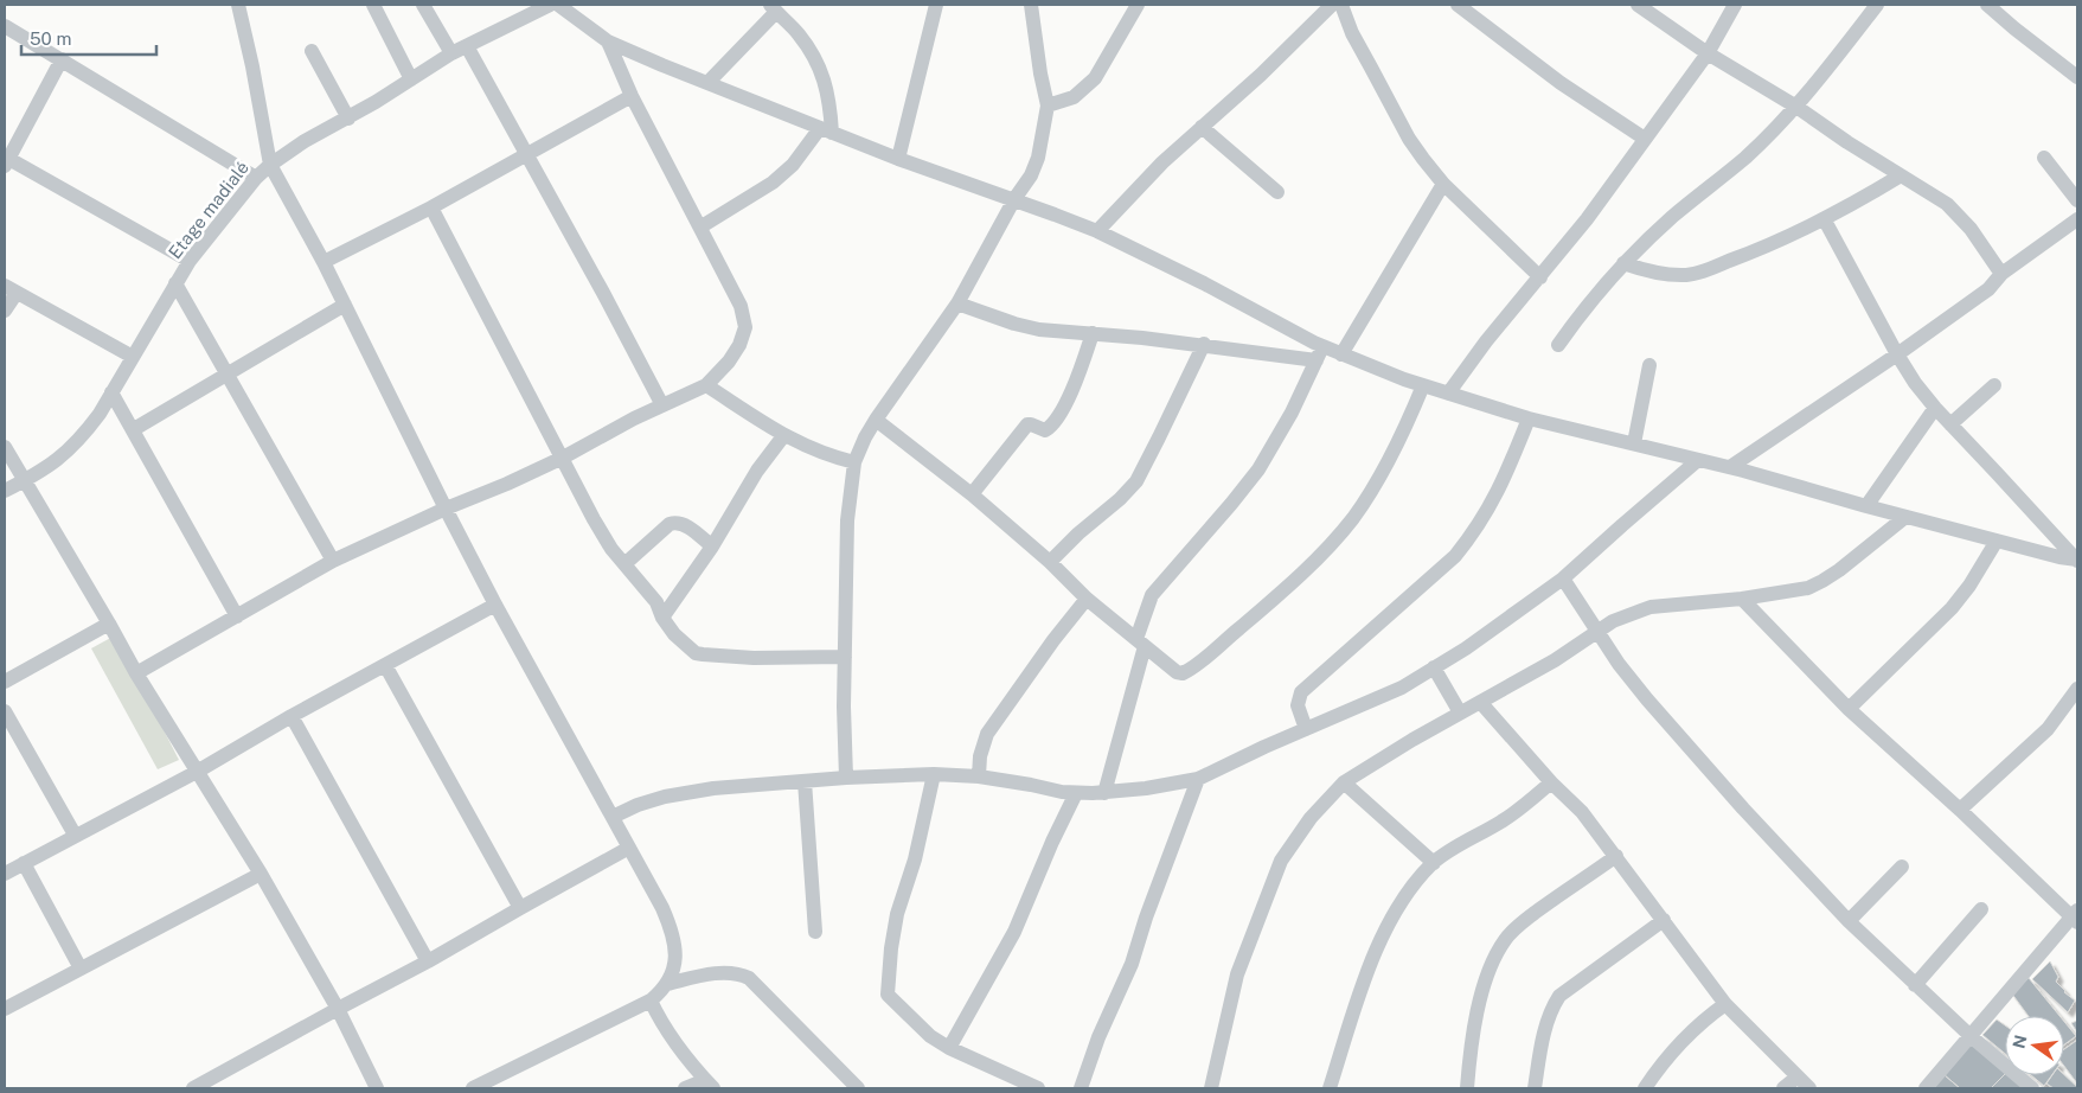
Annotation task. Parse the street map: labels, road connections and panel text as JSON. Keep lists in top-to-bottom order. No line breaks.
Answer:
{"streets":{"street":["Etage madialé"]},"scale_bar":"50 m","north":"left"}
